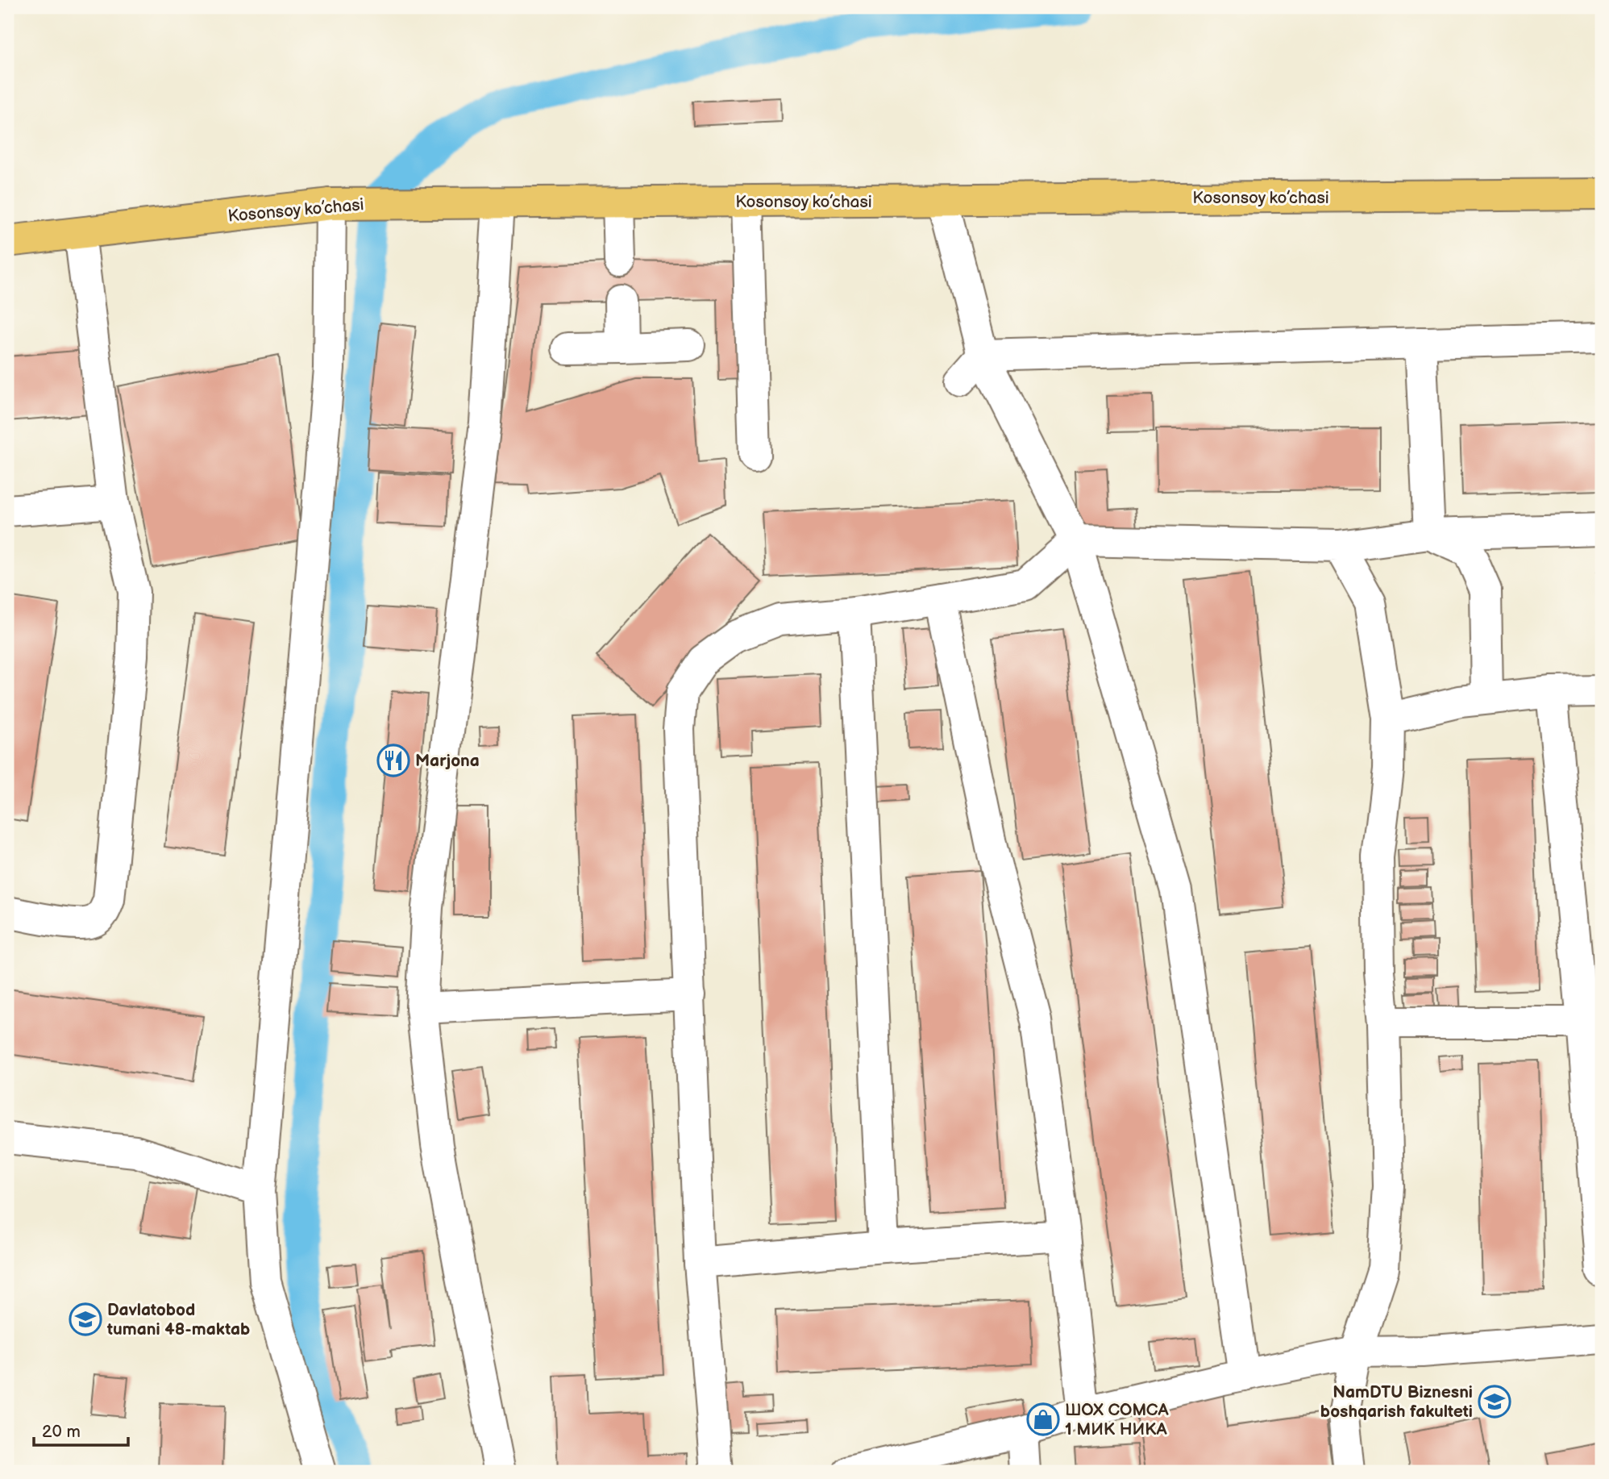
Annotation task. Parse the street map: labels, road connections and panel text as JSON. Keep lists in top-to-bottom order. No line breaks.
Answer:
{"streets":{"main road":["Kosonsoy ko’chasi"]},"places":{"restaurant":["Marjona"],"school or university":["Davlatobod tumani 48-maktab","NamDTU Biznesni boshqarish fakulteti"],"shop":["ШОХ СОМСА 1 МИК НИКА"]},"scale_bar":"20 m"}
